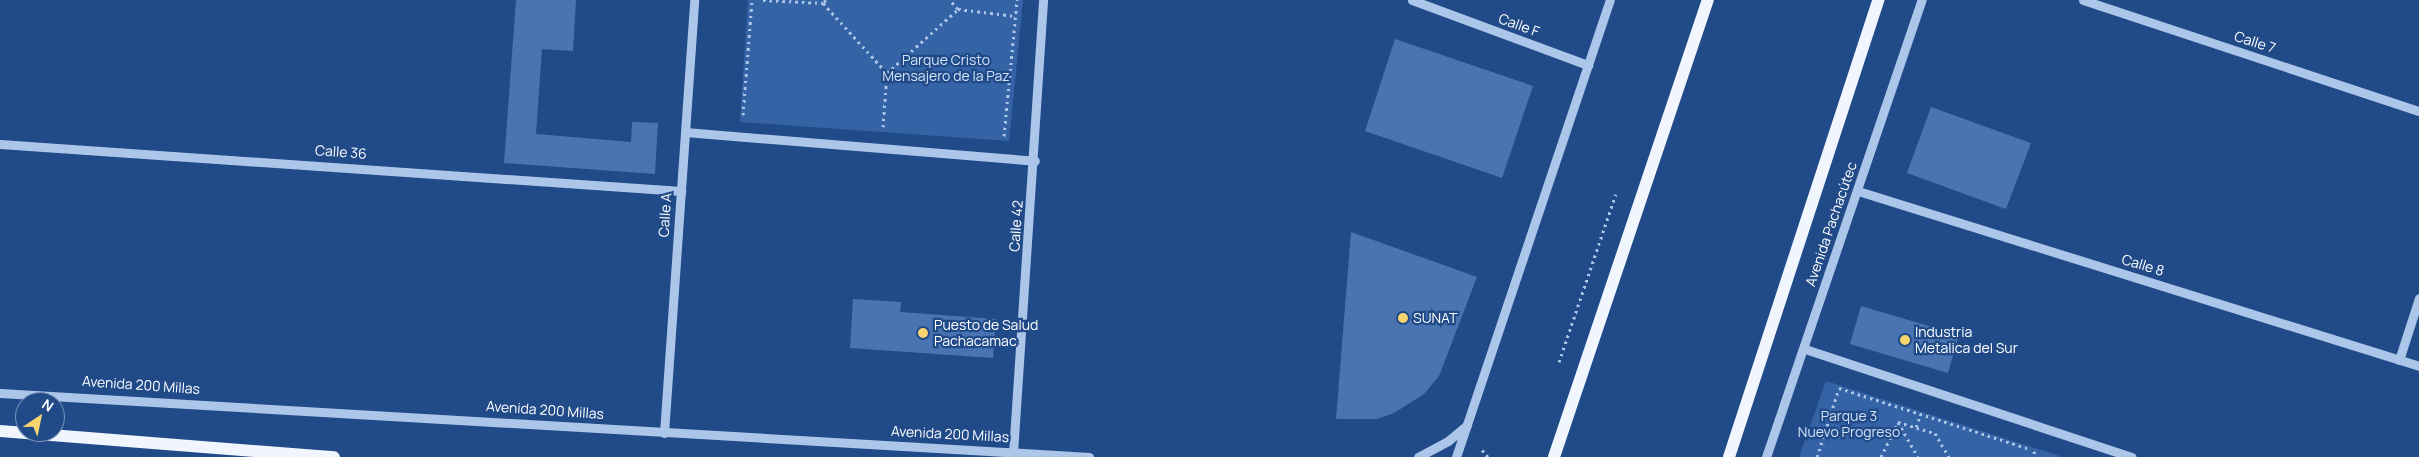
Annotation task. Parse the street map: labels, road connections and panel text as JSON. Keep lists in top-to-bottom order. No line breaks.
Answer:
{"streets":{"main road":["Avenida Pachacútec"],"street":["Calle F","Calle 7","Calle 36","Calle A","Calle 42","Calle 8","Avenida 200 Millas"]},"crossings":[["Calle 36","Calle A"],["Calle A","Avenida 200 Millas"],["Avenida Pachacútec","Calle 8"],["Calle 42","Avenida 200 Millas"]],"parks":["Parque Cristo Mensajero de la Paz","Parque 3 Nuevo Progreso"],"places":["SUNAT","Puesto de Salud Pachacamac","Industria Metalica del Sur"],"north":"top right"}
